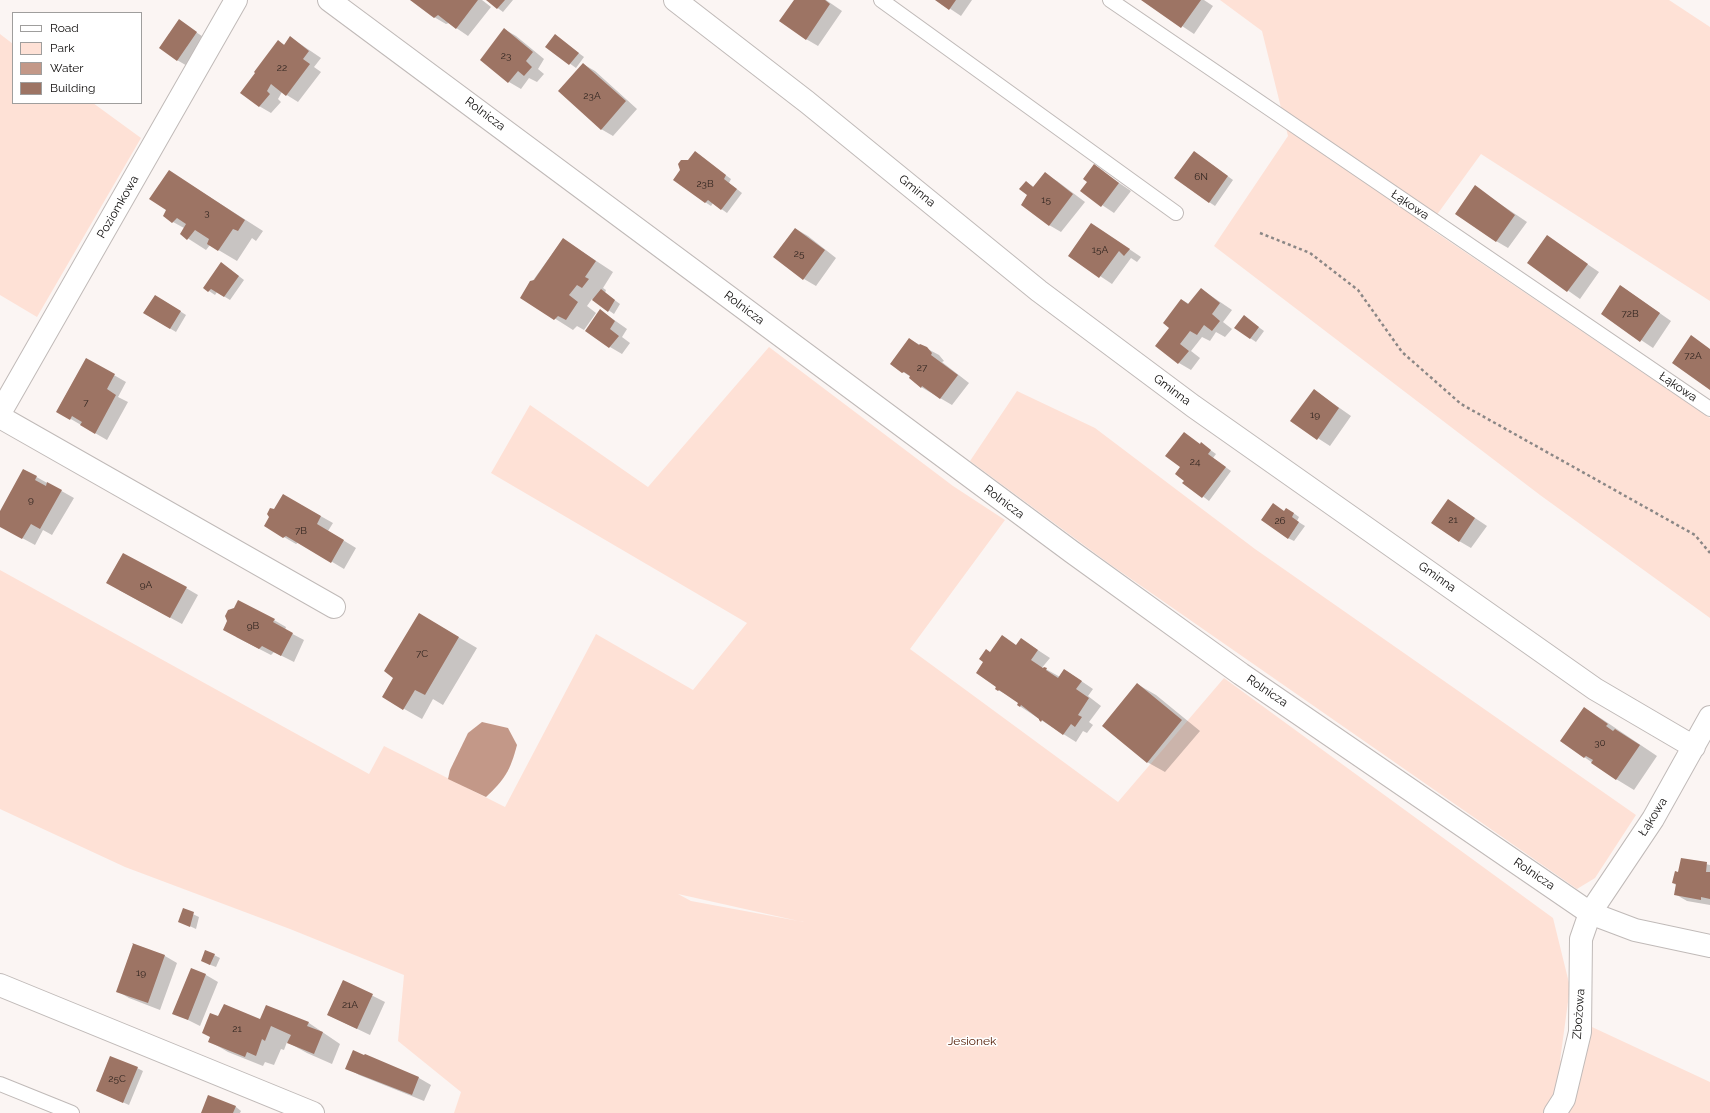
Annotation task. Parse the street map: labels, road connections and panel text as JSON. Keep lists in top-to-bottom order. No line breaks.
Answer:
{"streets":{"street":["Rolnicza","Gminna","Łąkowa","Poziomkowa","Zbożowa"]},"crossings":[["Rolnicza","Łąkowa"],["Rolnicza","Zbożowa"],["Gminna","Łąkowa"],["Łąkowa","Zbożowa"]],"parks":["Jesionek"],"house_numbers":["23","22","23A","6N","23B","15","3","15A","25","72B","72A","27","7","19","24","9","21","26","7B","9A","9B","7C","30","19","21A","21","25C"],"legend":["Road","Park","Water","Building"]}
